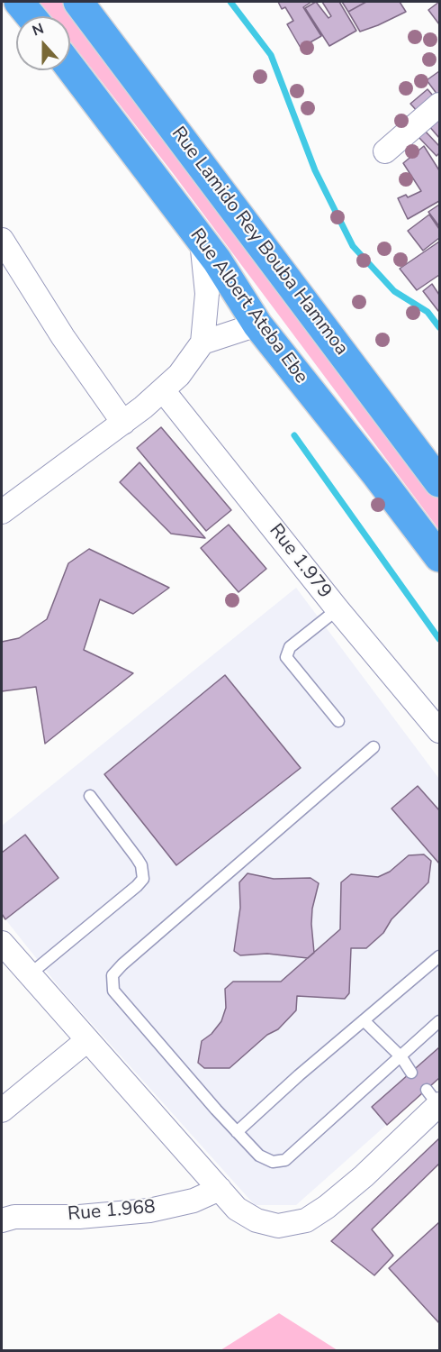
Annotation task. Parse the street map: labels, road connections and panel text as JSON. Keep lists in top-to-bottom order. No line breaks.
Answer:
{"streets":{"highway":["Rue Lamido Rey Bouba Hammoa","Rue Albert Ateba Ebe"],"street":["Rue 1.979","Rue 1.968"]},"north":"top"}
